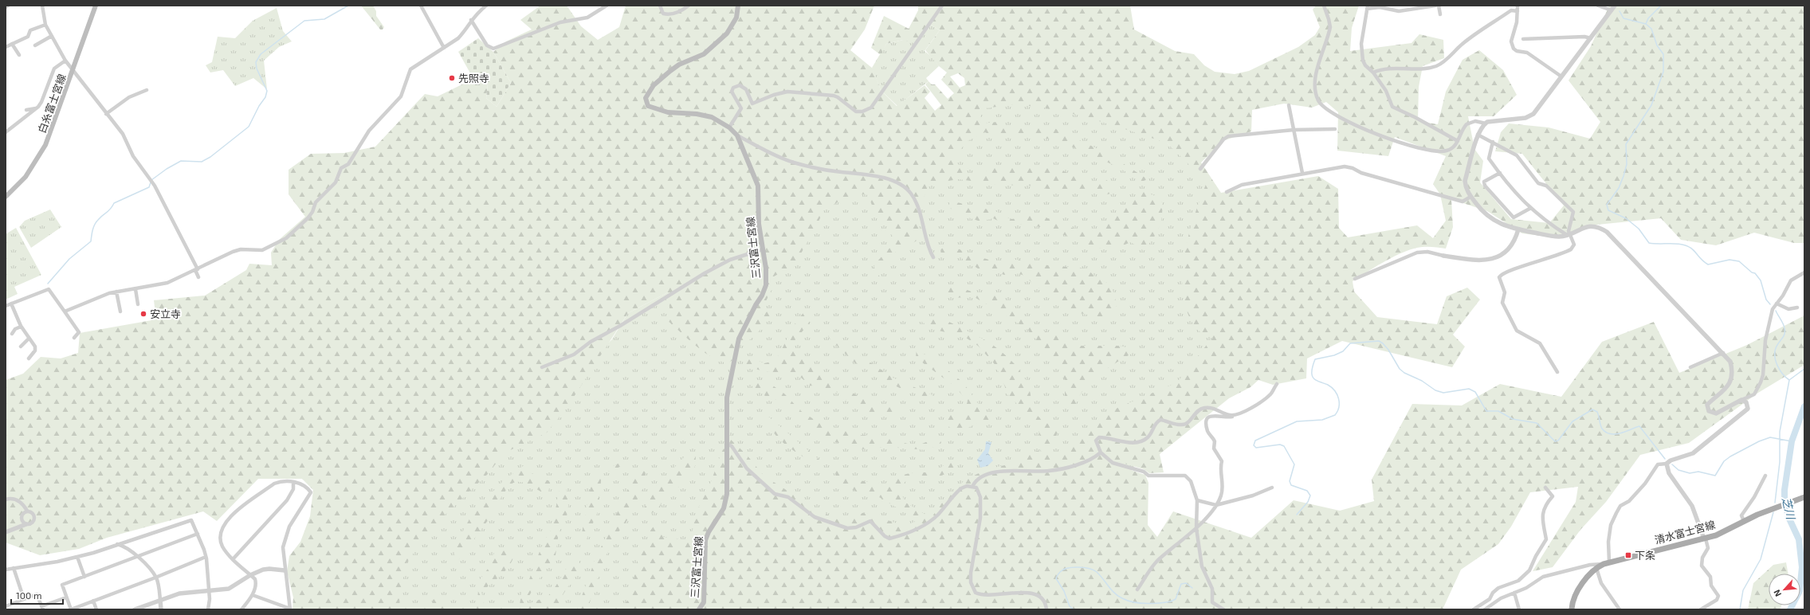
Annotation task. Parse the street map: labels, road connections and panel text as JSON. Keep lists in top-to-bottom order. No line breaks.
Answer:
{"streets":{"main road":["白糸富士宮線","三沢富士宮線","清水富士宮線"]},"water":["芝川"],"places":{"other":["先照寺","安立寺"],"transit":["下条"]},"scale_bar":"100 m","north":"bottom left"}
